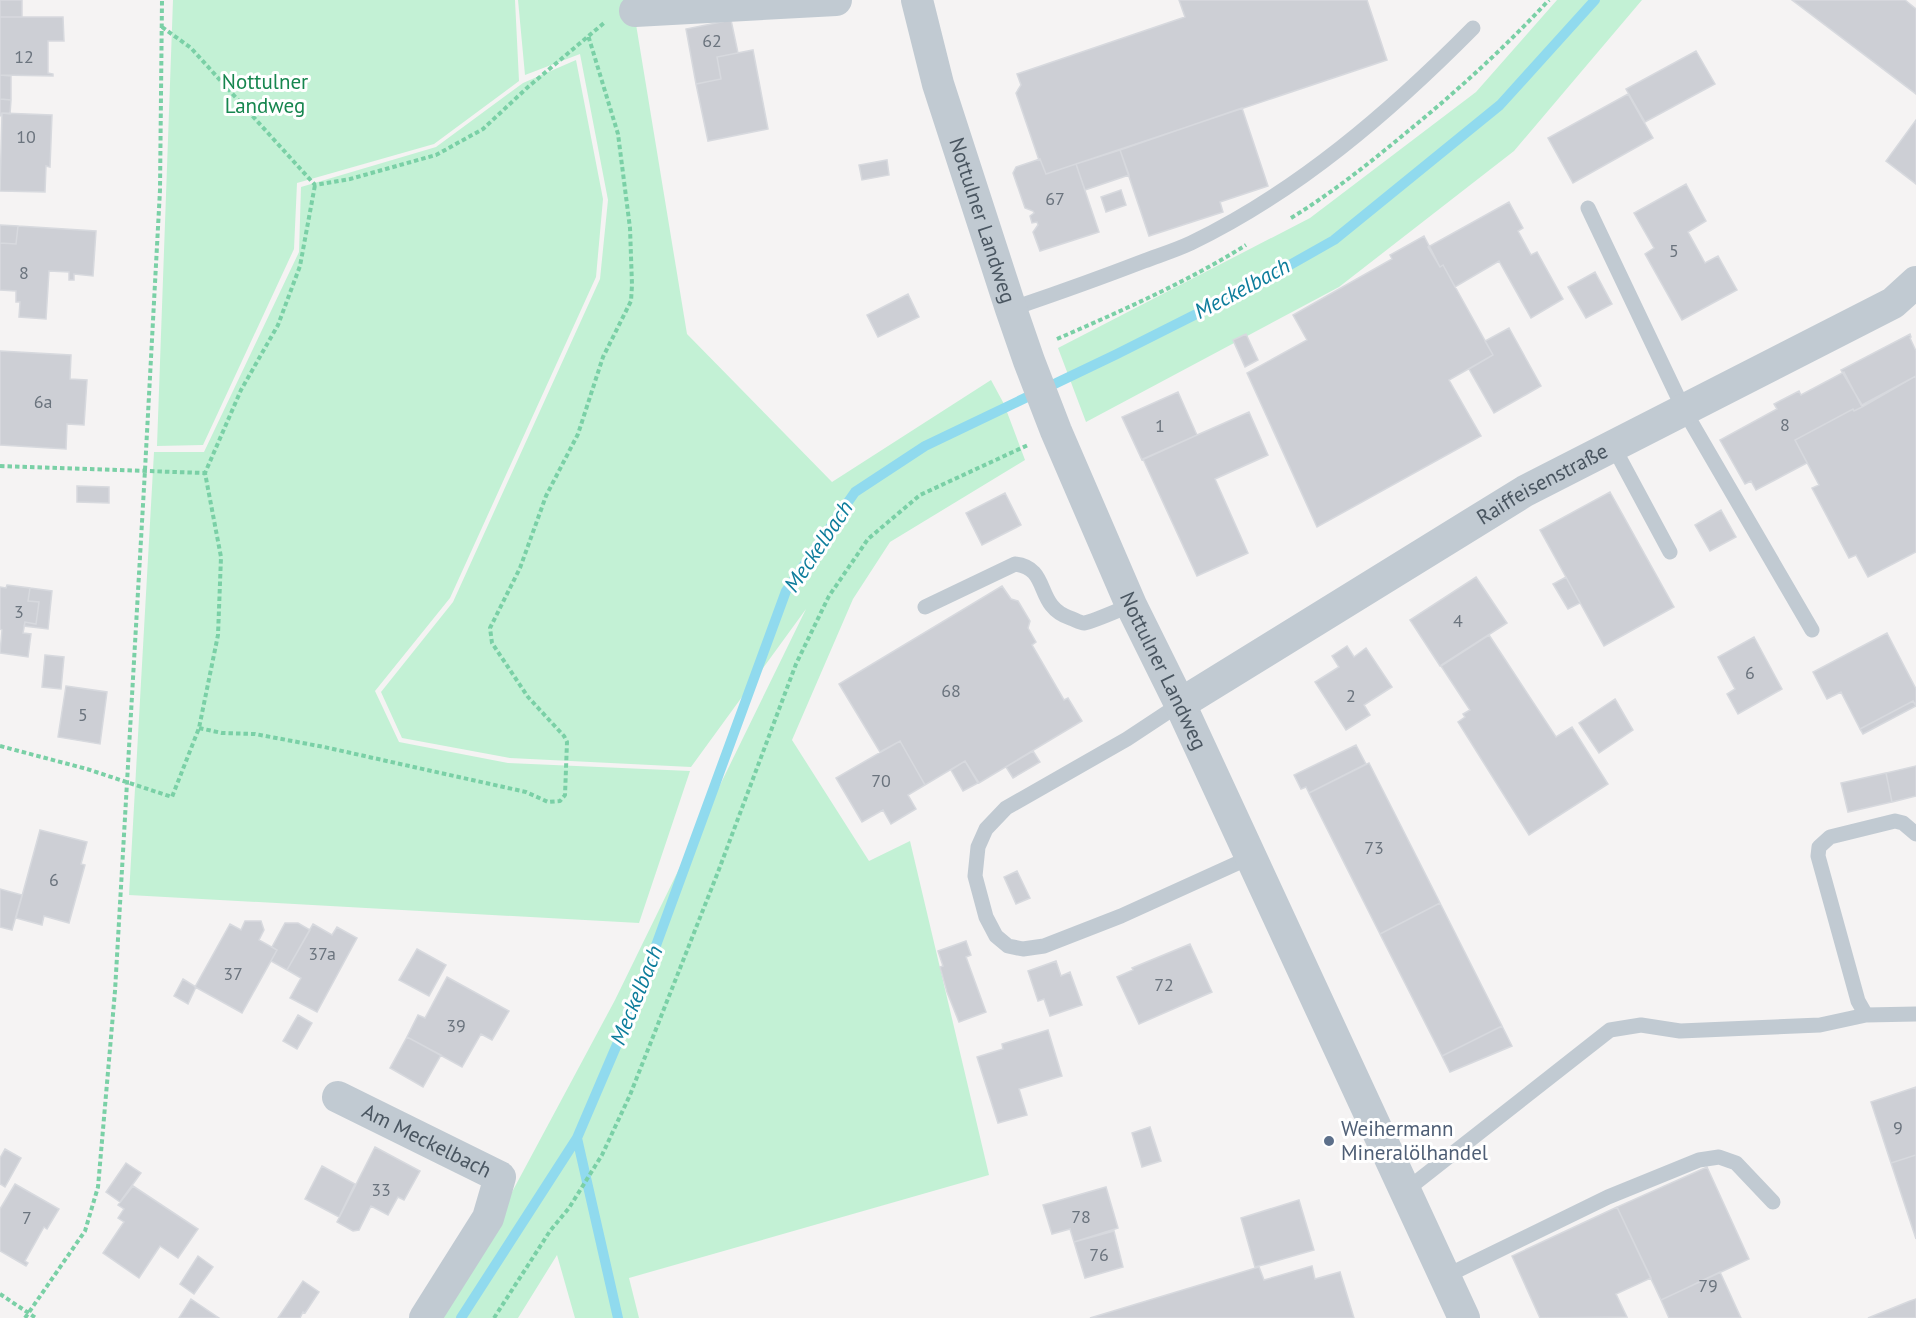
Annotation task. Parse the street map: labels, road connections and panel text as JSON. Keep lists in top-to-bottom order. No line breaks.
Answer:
{"streets":{"street":["Nottulner Landweg","Raiffeisenstraße","Am Meckelbach"]},"crossings":[["Nottulner Landweg","Raiffeisenstraße"]],"water":["Meckelbach"],"parks":["Nottulner Landweg"],"places":["Weihermann Mineralölhandel"],"house_numbers":["62","12","10","67","5","8","6a","8","1","3","4","6","68","2","5","70","73","6","37a","37","72","39","9","33","78","7","76","79"]}
